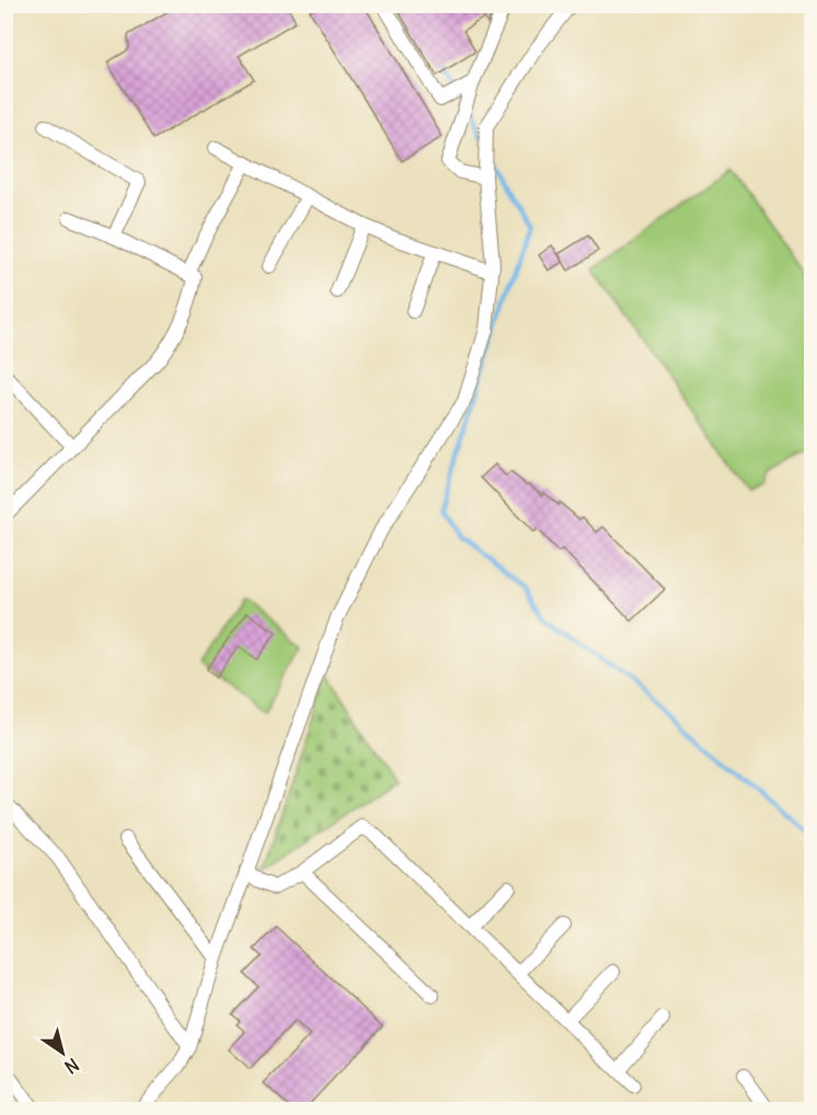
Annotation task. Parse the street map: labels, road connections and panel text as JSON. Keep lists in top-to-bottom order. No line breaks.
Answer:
{"north":"bottom right"}
